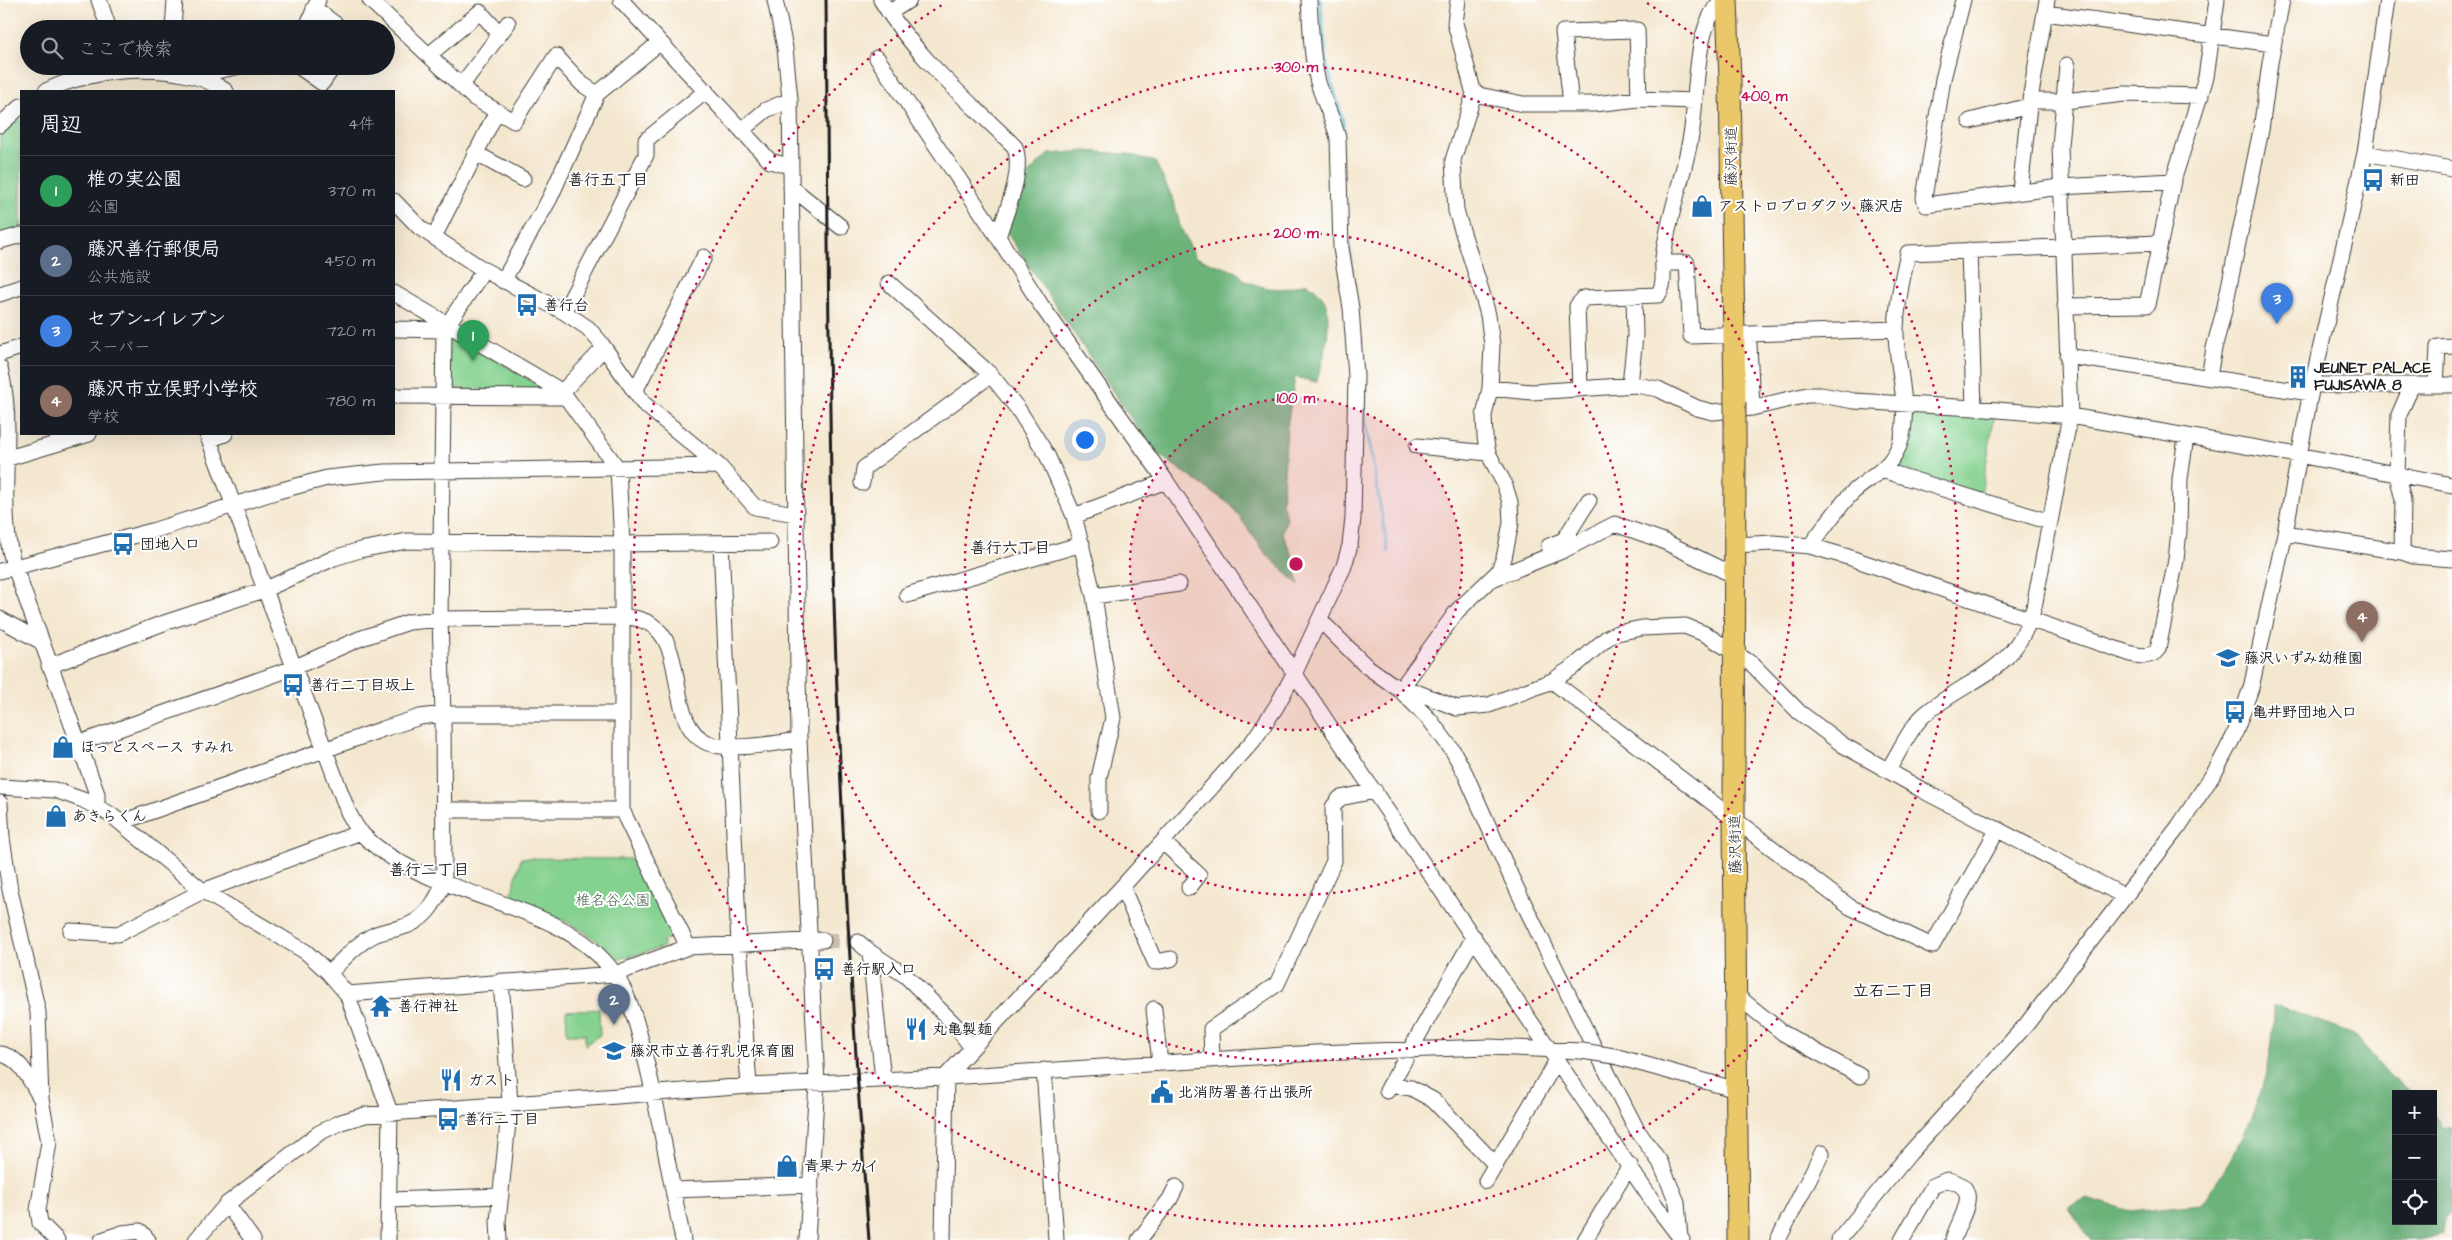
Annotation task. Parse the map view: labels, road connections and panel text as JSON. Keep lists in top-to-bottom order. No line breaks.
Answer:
{"streets":{"highway":["藤沢街道"]},"districts":["善行五丁目","善行六丁目","善行二丁目","立石二丁目"],"parks":["椎名谷公園"],"places":{"bus stop":["新田","善行台","団地入口","善行二丁目坂上","亀井野団地入口","善行駅入口","善行二丁目"],"shop":["アストロプロダクツ 藤沢店","ほっとスペース すみれ","あきらくん","青果ナカイ"],"building":["JEUNET PALACE FUJISAWA 8"],"school or university":["藤沢いずみ幼稚園","藤沢市立善行乳児保育園"],"temple":["善行神社"],"restaurant":["丸亀製麺","ガスト"],"public building":["北消防署善行出張所"]},"page":{"search":"ここで検索","heading":["周辺","4件"],"list":[{"mark":"1","name":"椎の実公園","note":"公園","value":"370 m"},{"mark":"2","name":"藤沢善行郵便局","note":"公共施設","value":"450 m"},{"mark":"3","name":"セブン-イレブン","note":"スーパー","value":"720 m"},{"mark":"4","name":"藤沢市立俣野小学校","note":"学校","value":"780 m"}],"pins":["3","1","4","2"],"map_buttons":["+","−"]},"rings":["300 m","400 m","200 m","100 m"]}
